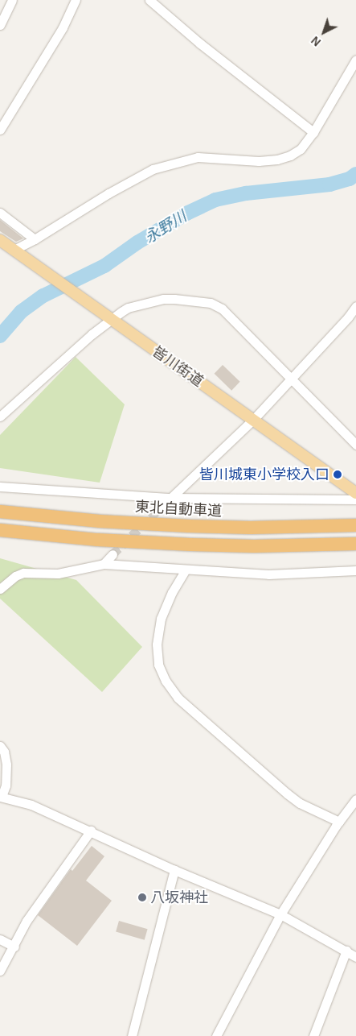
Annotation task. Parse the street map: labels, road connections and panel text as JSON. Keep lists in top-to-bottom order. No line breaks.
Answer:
{"streets":{"highway":["東北自動車道"],"main road":["皆川街道"]},"water":["永野川"],"places":["皆川城東小学校入口","八坂神社"],"north":"bottom left"}
